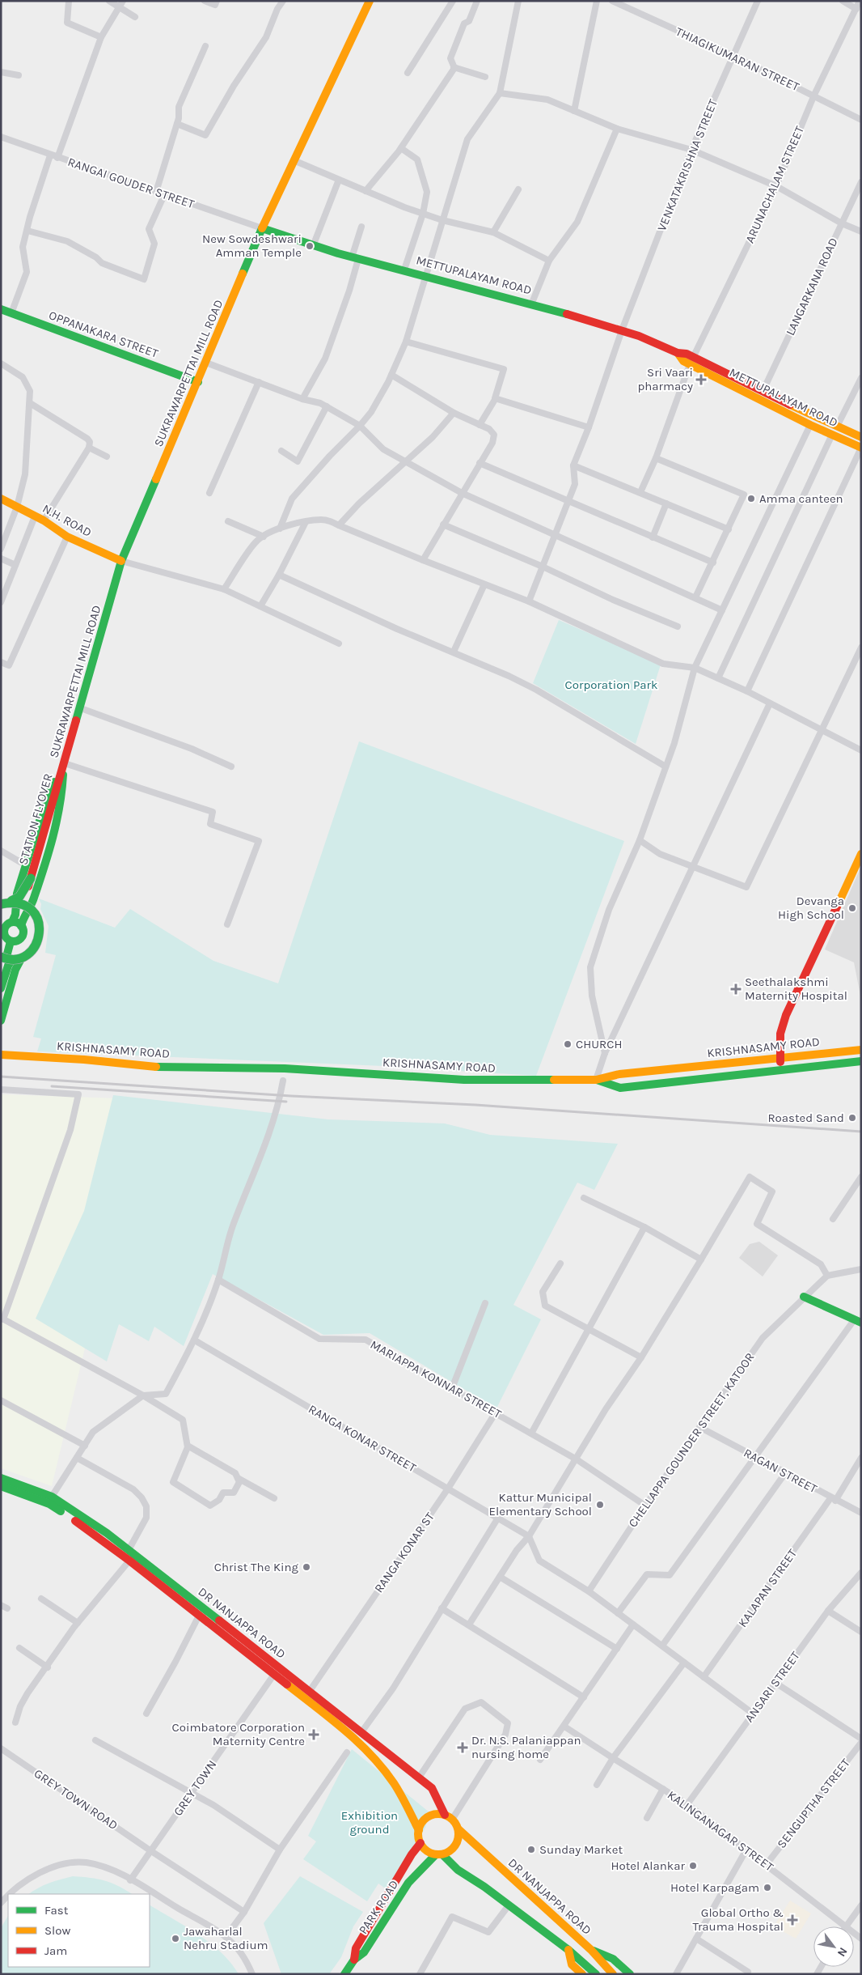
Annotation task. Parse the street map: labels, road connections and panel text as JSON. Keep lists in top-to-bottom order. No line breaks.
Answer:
{"streets":{"main road":["METTUPALAYAM ROAD","OPPANAKARA STREET","SUKRAWARPETTAI MILL ROAD","N.H. ROAD","STATION FLYOVER","KRISHNASAMY ROAD","DR NANJAPPA ROAD","PARK ROAD"],"street":["THIAGIKUMARAN STREET","VENKATAKRISHNA STREET","RANGAI GOUDER STREET","ARUNACHALAM STREET","LANGARKANA ROAD","MARIAPPA KONNAR STREET","RANGA KONAR STREET","CHELLAPPA GOUNDER STREET, KATOOR","RAGAN STREET","RANGA KONAR ST","KALAPAN STREET","ANSARI STREET","GREY TOWN","GREY TOWN ROAD","SENGUPTHA STREET","KALINGANAGAR STREET"]},"crossings":[["THIAGIKUMARAN STREET","VENKATAKRISHNA STREET"],["THIAGIKUMARAN STREET","ARUNACHALAM STREET"],["VENKATAKRISHNA STREET","METTUPALAYAM ROAD"],["RANGAI GOUDER STREET","METTUPALAYAM ROAD"],["RANGAI GOUDER STREET","SUKRAWARPETTAI MILL ROAD"],["ARUNACHALAM STREET","METTUPALAYAM ROAD"],["METTUPALAYAM ROAD","LANGARKANA ROAD"],["METTUPALAYAM ROAD","SUKRAWARPETTAI MILL ROAD"],["OPPANAKARA STREET","SUKRAWARPETTAI MILL ROAD"],["SUKRAWARPETTAI MILL ROAD","N.H. ROAD"],["SUKRAWARPETTAI MILL ROAD","STATION FLYOVER"],["MARIAPPA KONNAR STREET","CHELLAPPA GOUNDER STREET, KATOOR"],["MARIAPPA KONNAR STREET","RANGA KONAR ST"],["RANGA KONAR STREET","RANGA KONAR ST"],["CHELLAPPA GOUNDER STREET, KATOOR","RAGAN STREET"],["RAGAN STREET","KALAPAN STREET"],["RANGA KONAR ST","DR NANJAPPA ROAD"],["DR NANJAPPA ROAD","GREY TOWN"],["DR NANJAPPA ROAD","PARK ROAD"],["ANSARI STREET","KALINGANAGAR STREET"],["GREY TOWN","GREY TOWN ROAD"],["SENGUPTHA STREET","KALINGANAGAR STREET"]],"parks":["Corporation Park","Exhibition ground"],"places":{"other":["New Sowdeshwari Amman Temple","Amma canteen","Devanga High School","CHURCH","Roasted Sand","Kattur Municipal Elementary School","Christ The King","Sunday Market","Hotel Alankar","Hotel Karpagam","Jawaharlal Nehru Stadium"],"health":["Sri Vaari pharmacy","Seethalakshmi Maternity Hospital","Coimbatore Corporation Maternity Centre","Dr. N.S. Palaniappan nursing home","Global Ortho & Trauma Hospital"]},"legend":["Fast","Slow","Jam"],"north":"bottom right"}
